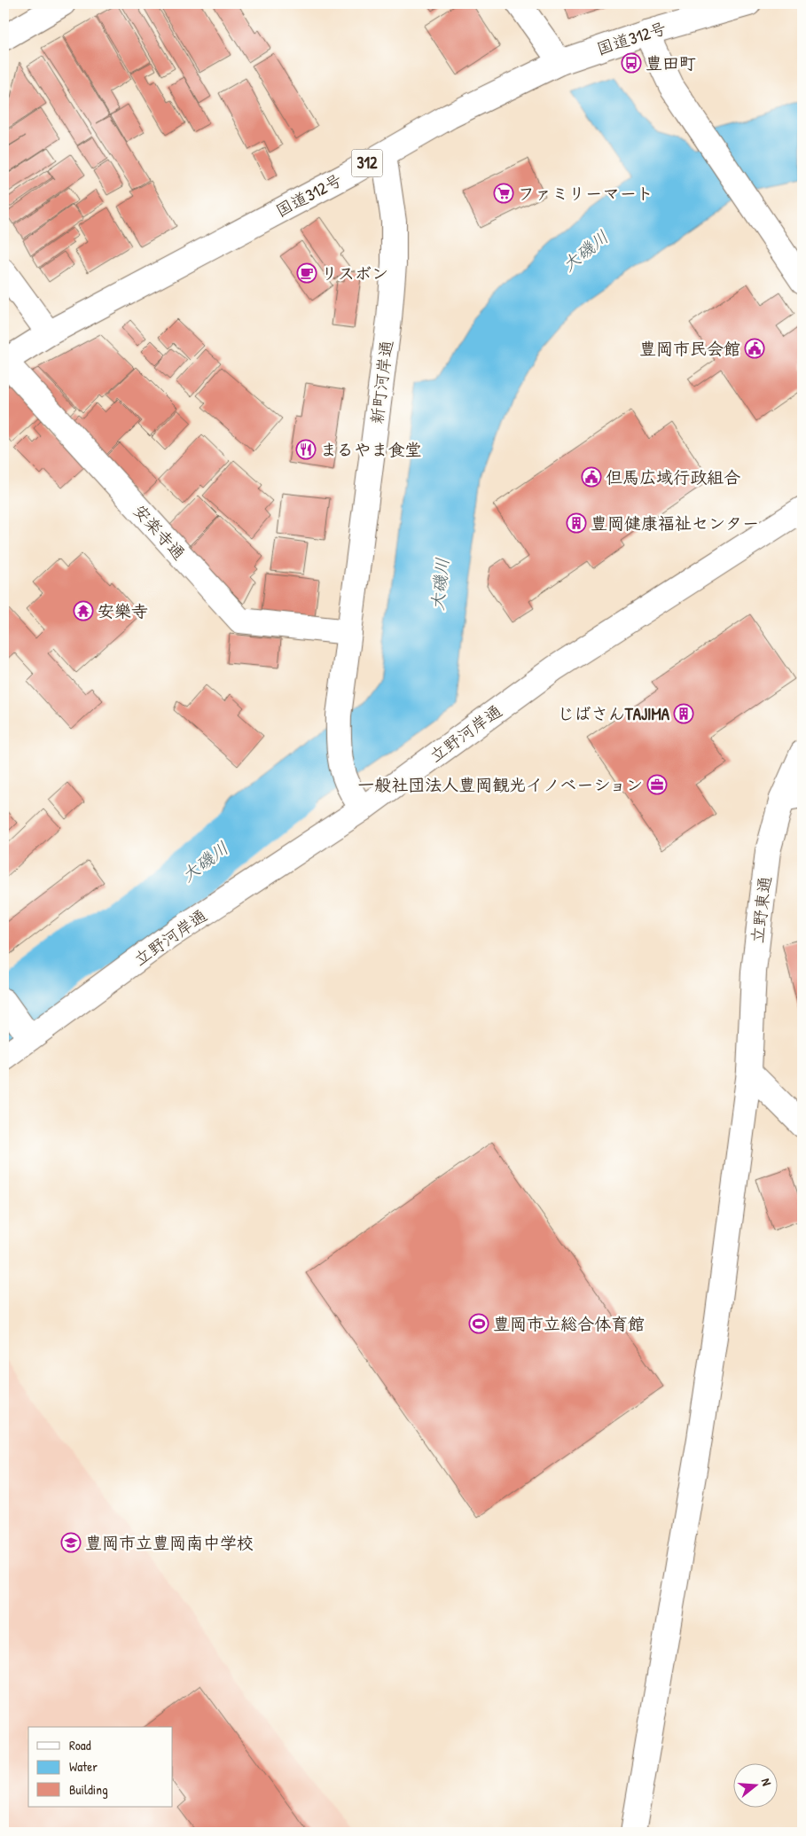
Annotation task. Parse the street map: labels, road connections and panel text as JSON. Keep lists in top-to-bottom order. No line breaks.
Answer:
{"streets":{"main road":["国道312号","312","新町河岸通","安楽寺通","立野河岸通","立野東通"]},"crossings":[["国道312号","新町河岸通"],["国道312号","安楽寺通"],["新町河岸通","安楽寺通"],["新町河岸通","立野河岸通"]],"water":["大磯川"],"places":{"bus stop":["豊田町"],"supermarket":["ファミリーマート"],"cafe":["リスボン"],"public building":["豊岡市民会館","但馬広域行政組合"],"restaurant":["まるやま食堂"],"building":["豊岡健康福祉センター","じばさんTAJIMA"],"temple":["安樂寺"],"office":["一般社団法人豊岡観光イノベーション"],"sports":["豊岡市立総合体育館"],"school or university":["豊岡市立豊岡南中学校"]},"legend":["Road","Water","Building"],"north":"right"}
